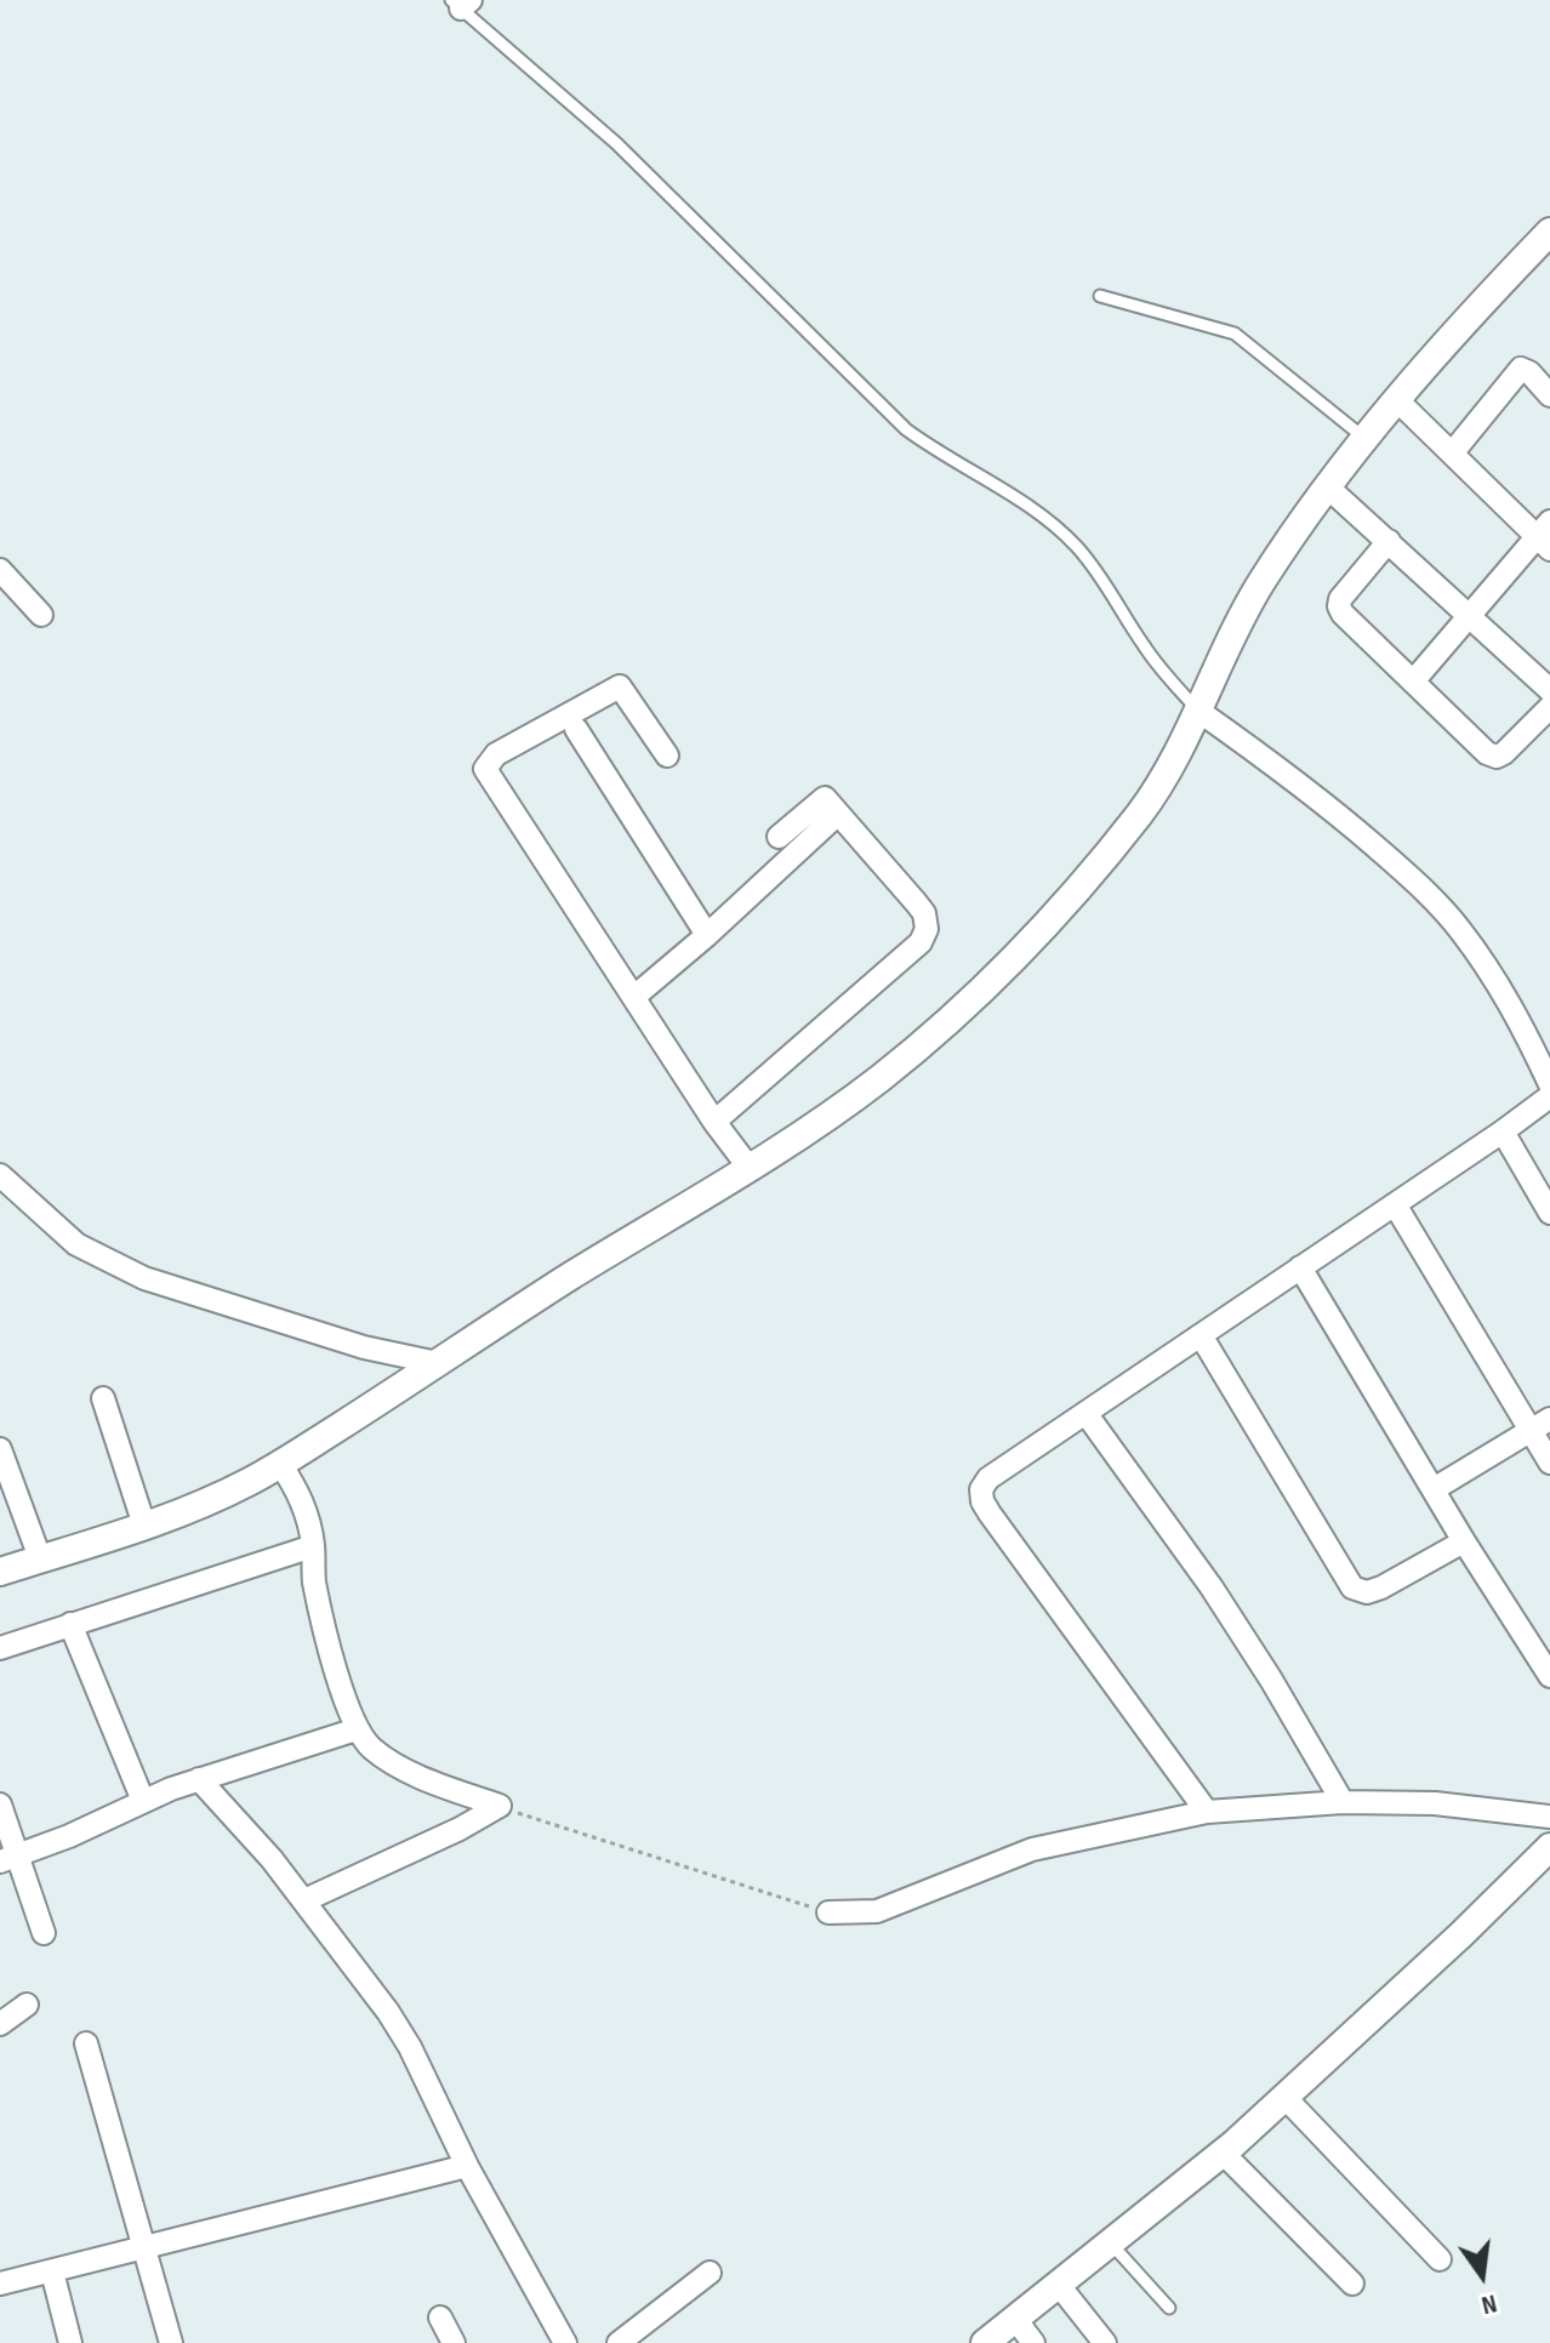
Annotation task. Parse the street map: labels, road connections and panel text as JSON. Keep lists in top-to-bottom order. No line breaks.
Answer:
{"north":"bottom"}
